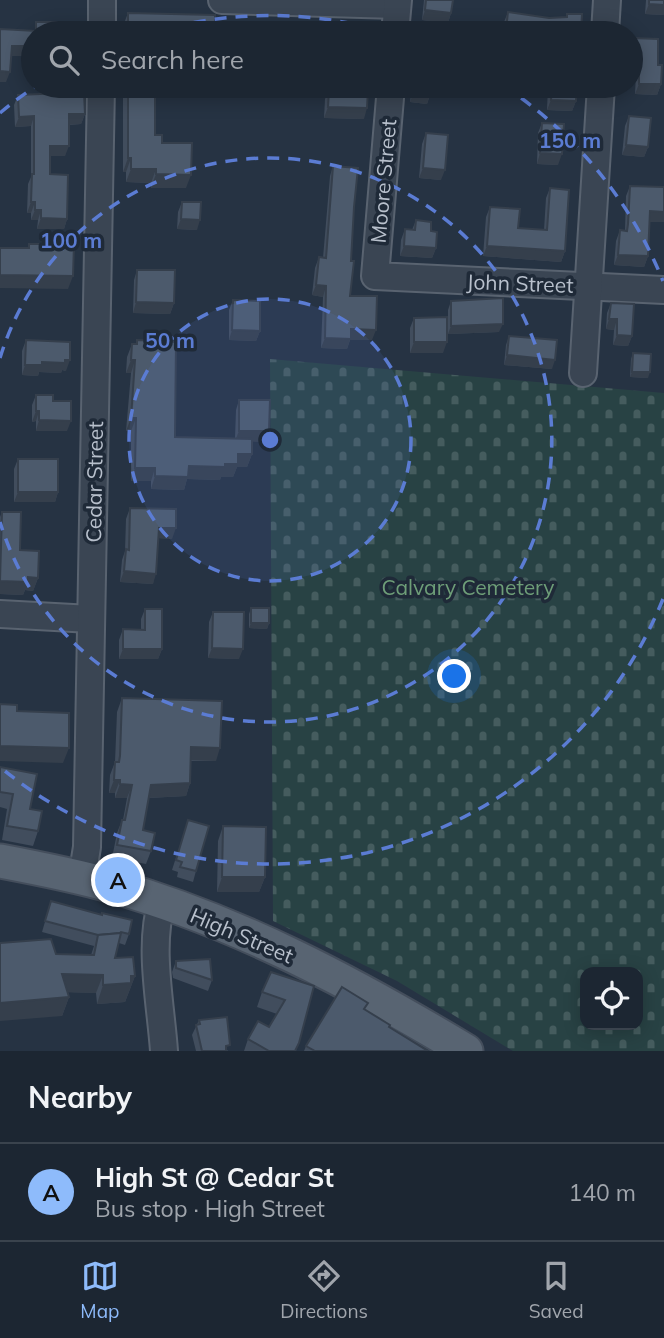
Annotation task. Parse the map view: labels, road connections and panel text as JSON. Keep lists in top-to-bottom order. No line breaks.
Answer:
{"streets":{"main road":["High Street"],"street":["Moore Street","John Street","Cedar Street"]},"crossings":[["Moore Street","John Street"],["Cedar Street","High Street"]],"parks":["Calvary Cemetery"],"page":{"search":"Search here","pins":"A","heading":"Nearby","list":[{"mark":"A","name":"High St @ Cedar St","note":"Bus stop · High Street","value":"140 m"}],"nav":["Map","Directions","Saved"]},"rings":["150 m","100 m","50 m"]}
